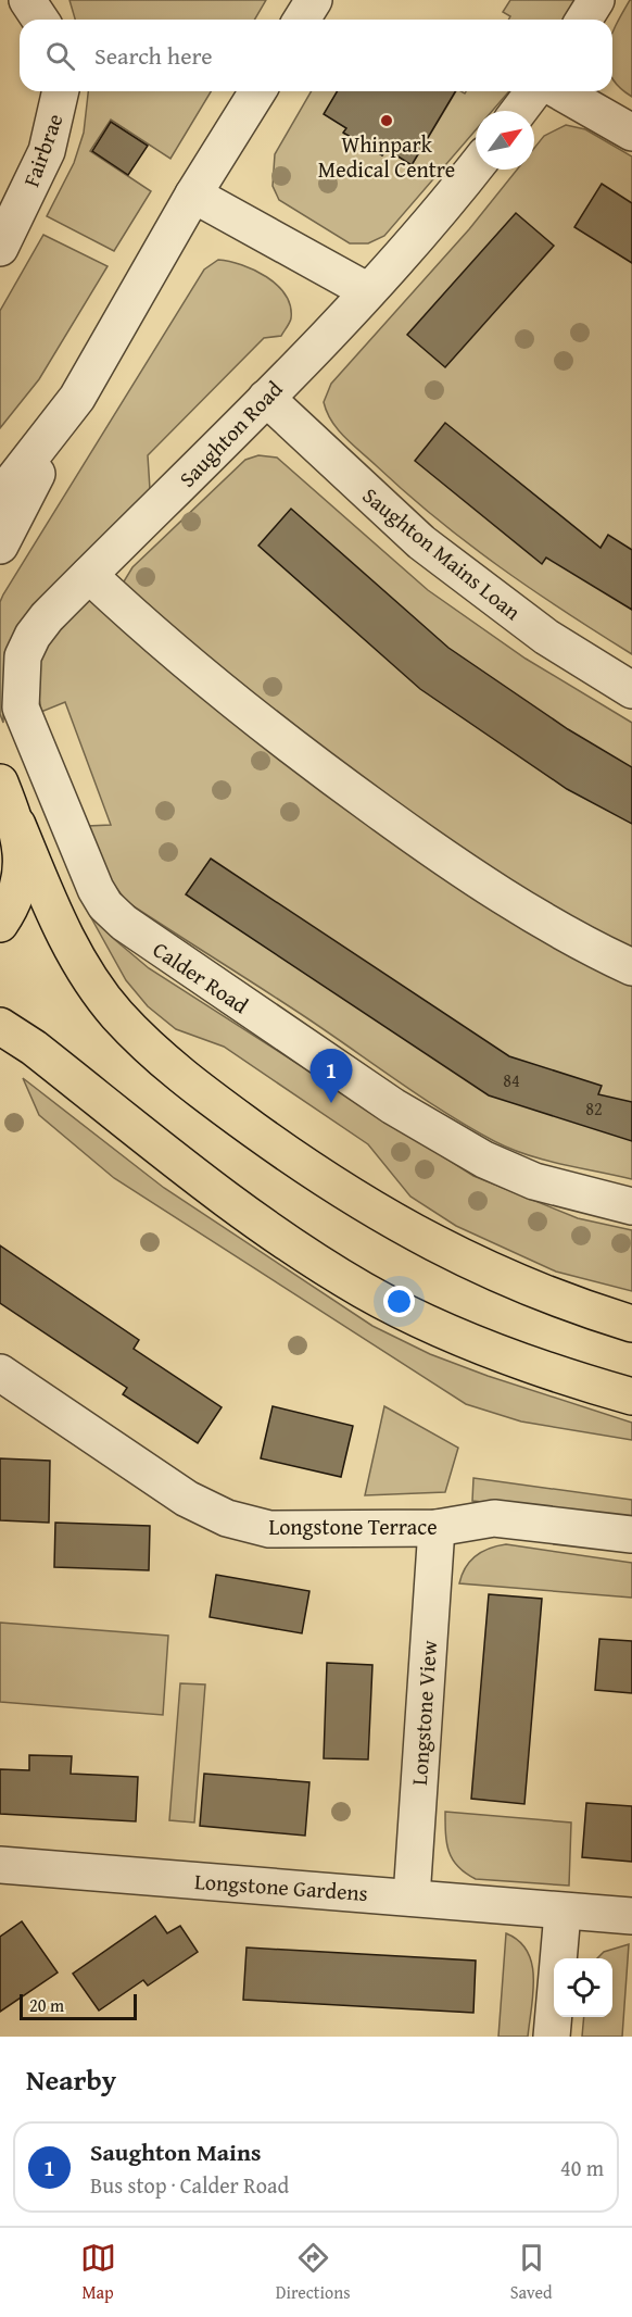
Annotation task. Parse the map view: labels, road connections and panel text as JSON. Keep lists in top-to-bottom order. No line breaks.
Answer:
{"streets":{"street":["Fairbrae","Saughton Road","Saughton Mains Loan","Calder Road","Longstone Terrace","Longstone View","Longstone Gardens"]},"crossings":[["Saughton Road","Saughton Mains Loan"],["Saughton Road","Calder Road"],["Longstone Terrace","Longstone View"],["Longstone View","Longstone Gardens"]],"places":["Whinpark Medical Centre"],"house_numbers":["84","82"],"scale_bar":"20 m","north":"top right","page":{"search":"Search here","pins":"1","scale":"20 m","heading":"Nearby","list":[{"mark":"1","name":"Saughton Mains","note":"Bus stop · Calder Road","value":"40 m"}],"nav":["Map","Directions","Saved"]}}
